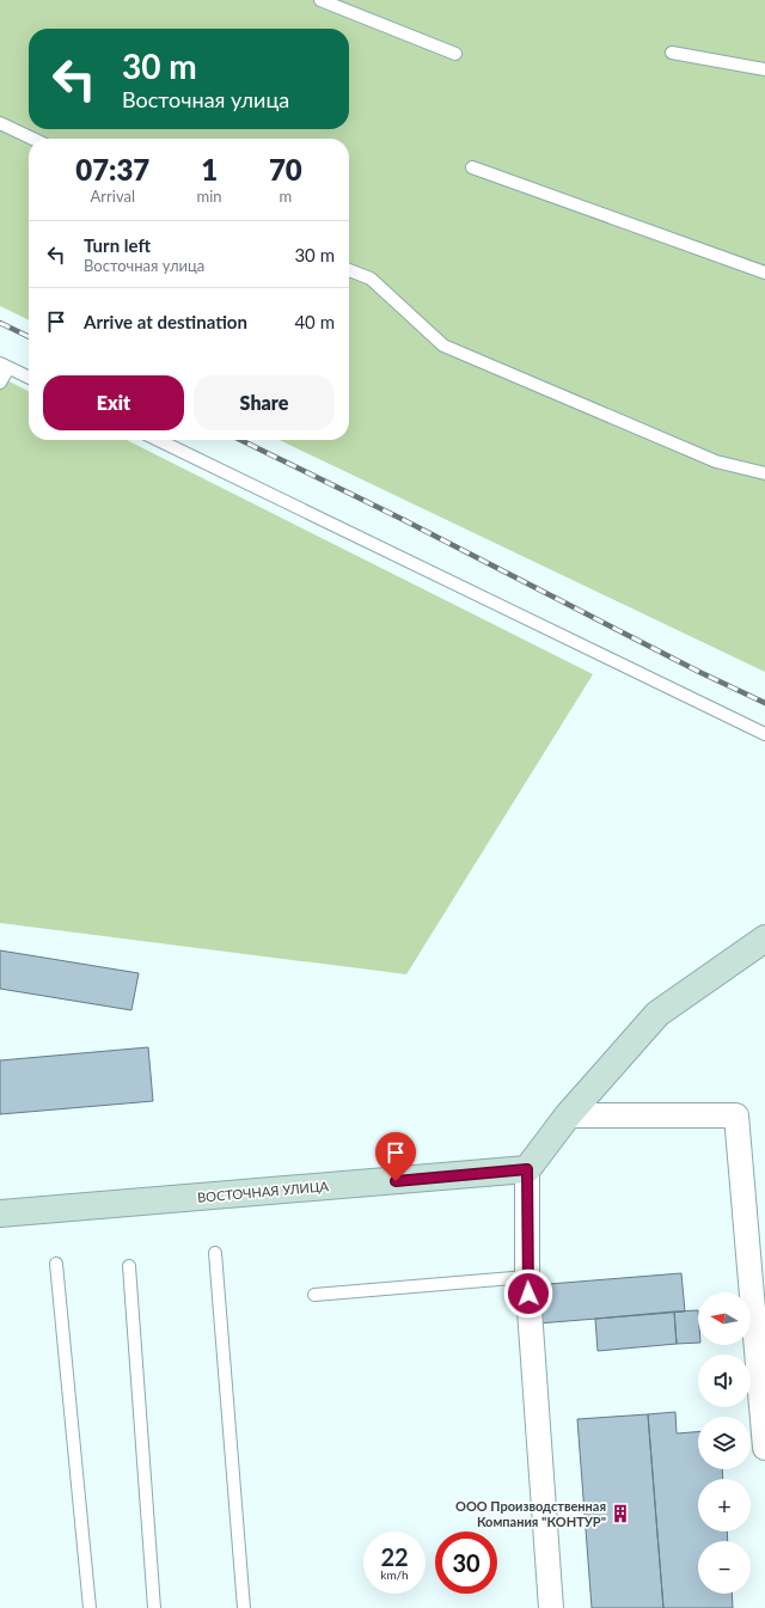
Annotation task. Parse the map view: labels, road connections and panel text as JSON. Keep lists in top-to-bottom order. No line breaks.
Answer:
{"streets":{"street":["ВОСТОЧНАЯ УЛИЦА"]},"places":{"building":["ООО Производственная Компания \"КОНТУР\""]},"north":"left","page":{"turn":["30 m","Восточная улица"],"eta":["07:37","Arrival","1","min","70","m"],"list":[{"name":"Turn left","note":"Восточная улица","value":"30 m"},{"name":"Arrive at destination","value":"40 m"}],"buttons":["Exit","Share"],"map_buttons":["+","−"],"speed":"22 km/h","limit":"30"}}
